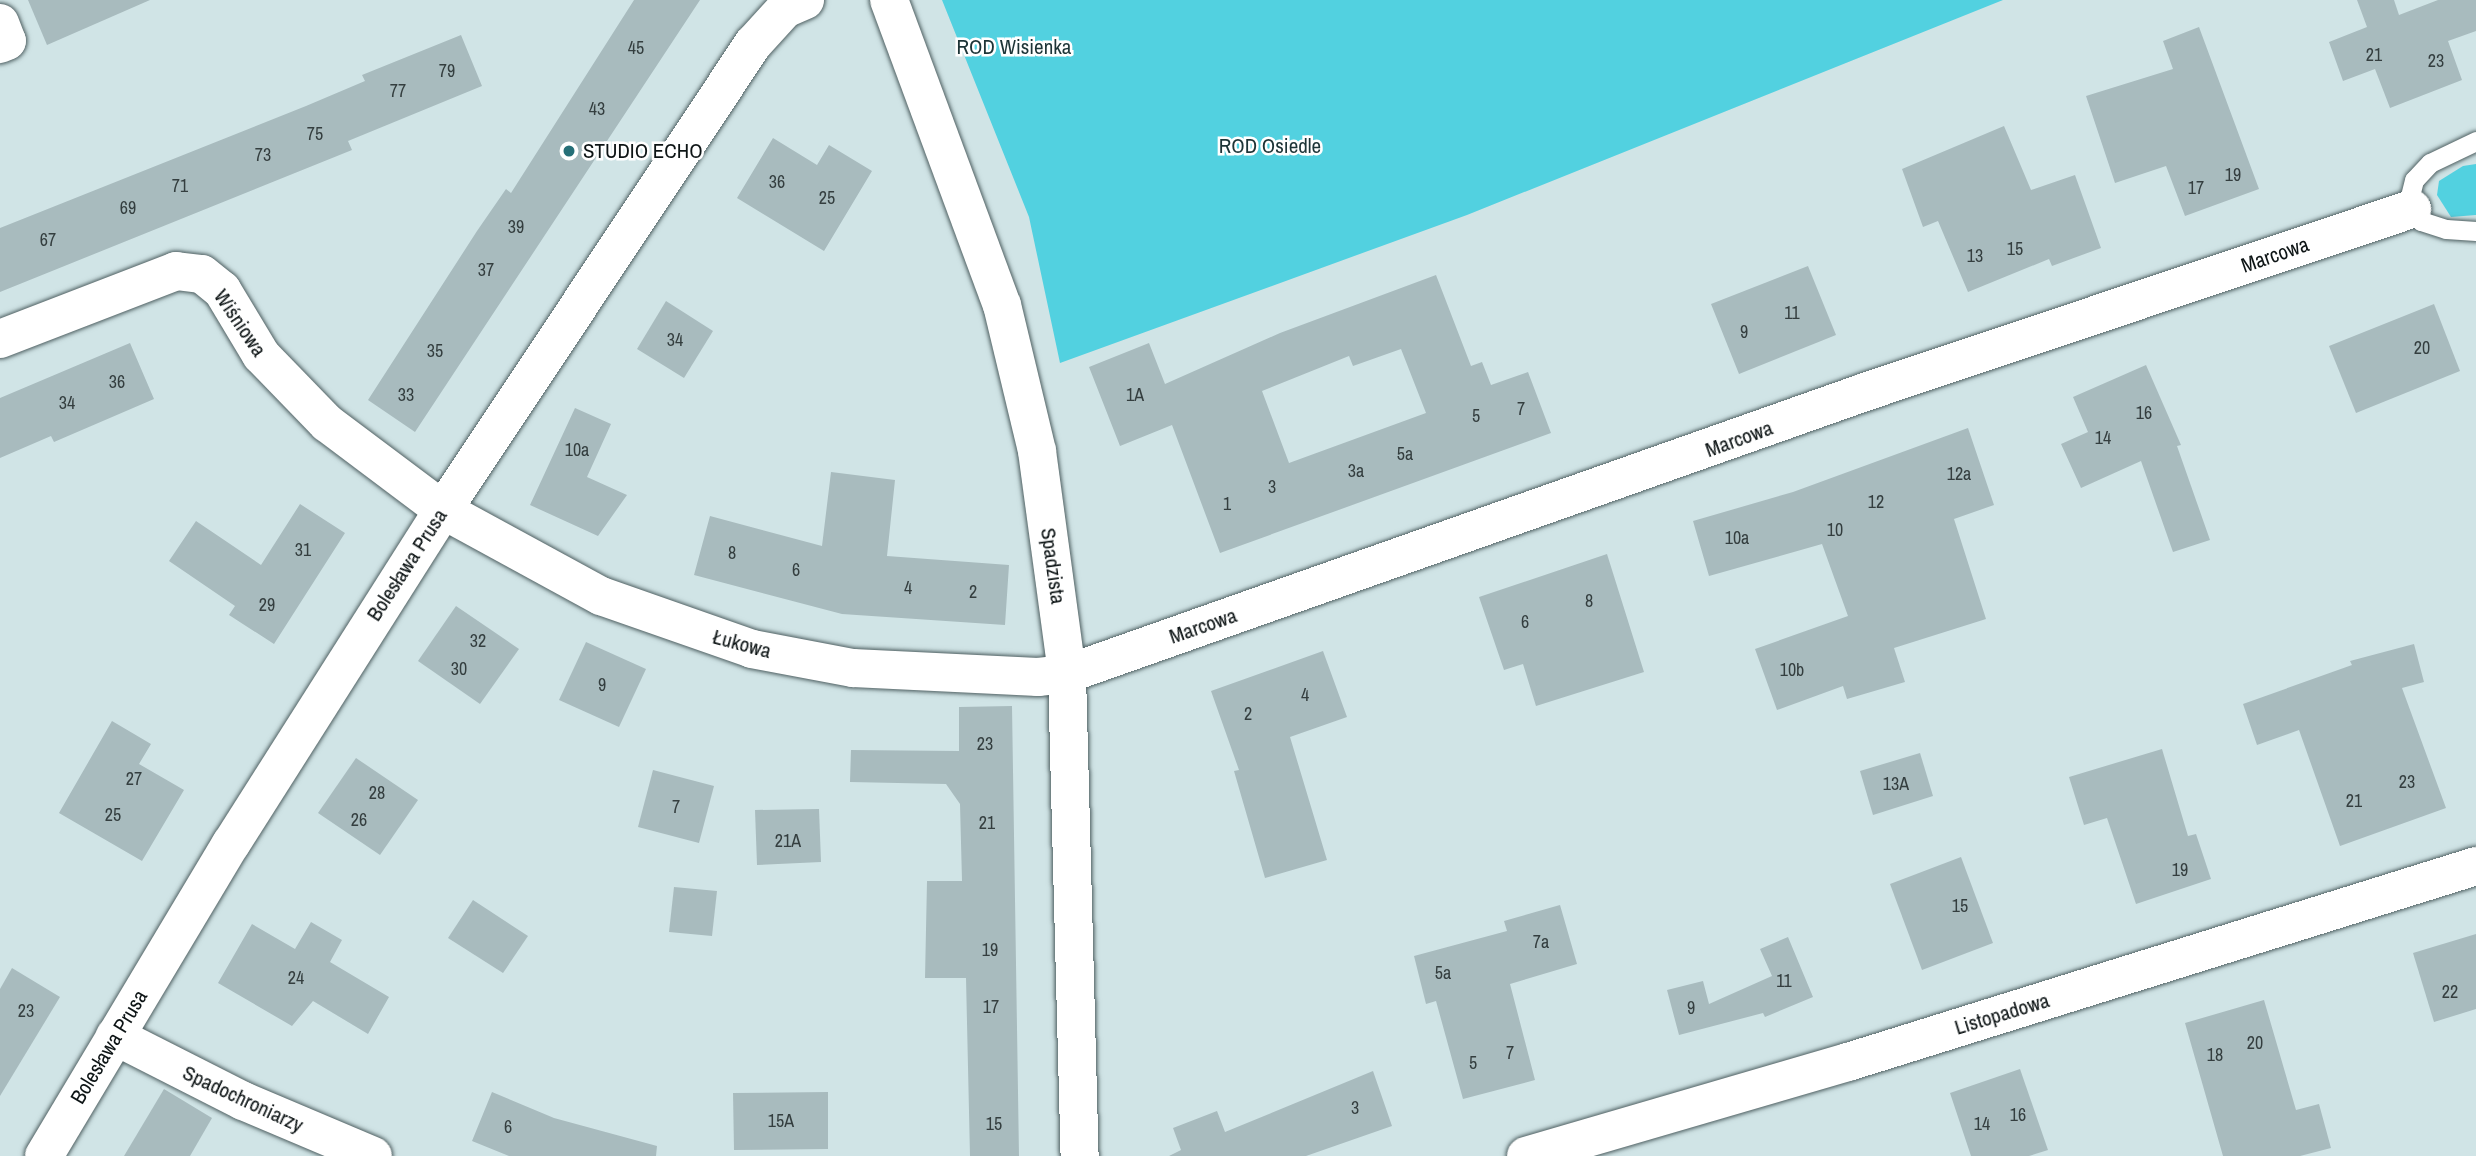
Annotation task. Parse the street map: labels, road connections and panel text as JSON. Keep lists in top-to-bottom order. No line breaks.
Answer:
{"streets":{"street":["Marcowa","Wiśniowa","Bolesława Prusa","Spadzista","Łukowa","Listopadowa","Spadochroniarzy"]},"crossings":[["Marcowa","Spadzista"],["Marcowa","Łukowa"],["Wiśniowa","Bolesława Prusa"],["Wiśniowa","Łukowa"],["Bolesława Prusa","Łukowa"],["Bolesława Prusa","Spadochroniarzy"],["Spadzista","Łukowa"]],"parks":["ROD Wisienka","ROD Osiedle"],"places":["STUDIO ECHO"],"house_numbers":["45","21","23","79","77","43","75","73","19","36","71","17","25","69","39","67","15","13","37","11","9","34","20","35","36","33","1A","34","7","16","5","14","10a","5a","3a","12a","3","12","1","10","10a","31","8","6","4","2","8","29","6","32","30","10b","9","4","2","23","27","23","13A","28","21","7","25","26","21","21A","19","15","7a","19","5a","24","11","22","17","9","23","20","7","18","5","3","16","15A","15","14","6"]}
